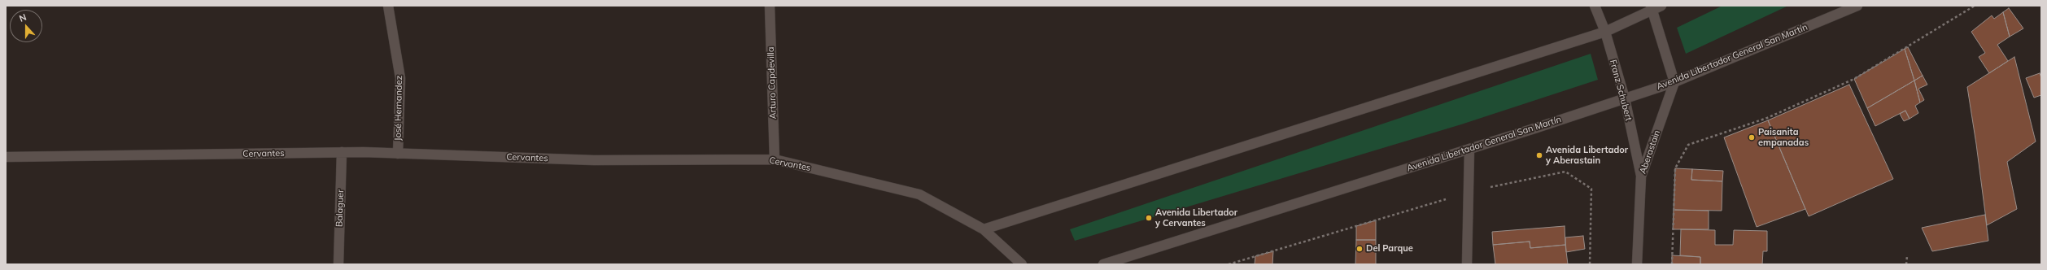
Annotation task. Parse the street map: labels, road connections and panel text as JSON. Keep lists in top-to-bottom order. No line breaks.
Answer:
{"streets":{"street":["Avenida Libertador General San Martín","Arturo Capdevilla","Franz Schubert","José Hernandez","Aberastain","Cervantes","Balaguer"]},"crossings":[["Avenida Libertador General San Martín","Franz Schubert"],["Avenida Libertador General San Martín","Aberastain"],["Arturo Capdevilla","Cervantes"],["Franz Schubert","Aberastain"],["José Hernandez","Cervantes"],["Cervantes","Balaguer"]],"places":["Paisanita empanadas","Avenida Libertador y Aberastain","Avenida Libertador y Cervantes","Del Parque"],"north":"top"}
